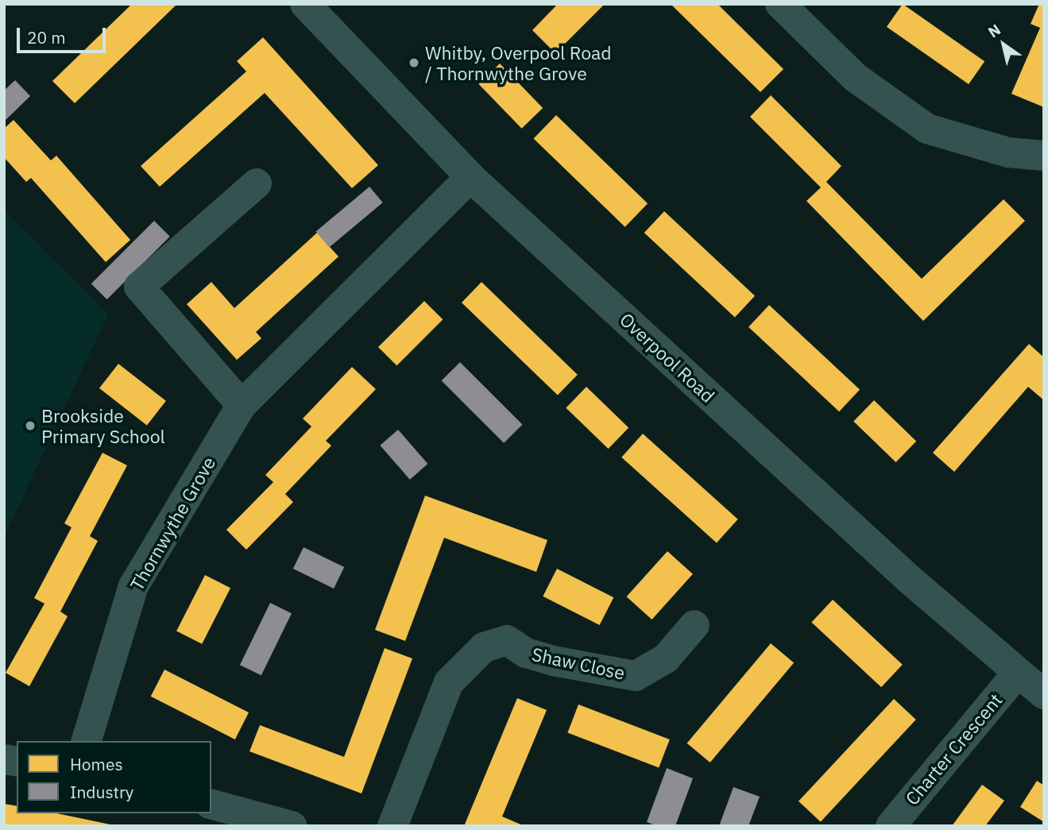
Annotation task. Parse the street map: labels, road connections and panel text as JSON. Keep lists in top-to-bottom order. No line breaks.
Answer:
{"streets":{"street":["Overpool Road","Thornwythe Grove","Shaw Close","Charter Crescent"]},"crossings":[["Overpool Road","Thornwythe Grove"],["Overpool Road","Charter Crescent"]],"places":["Whitby, Overpool Road / Thornwythe Grove","Brookside Primary School"],"legend":["Homes","Industry"],"scale_bar":"20 m","north":"top left"}
